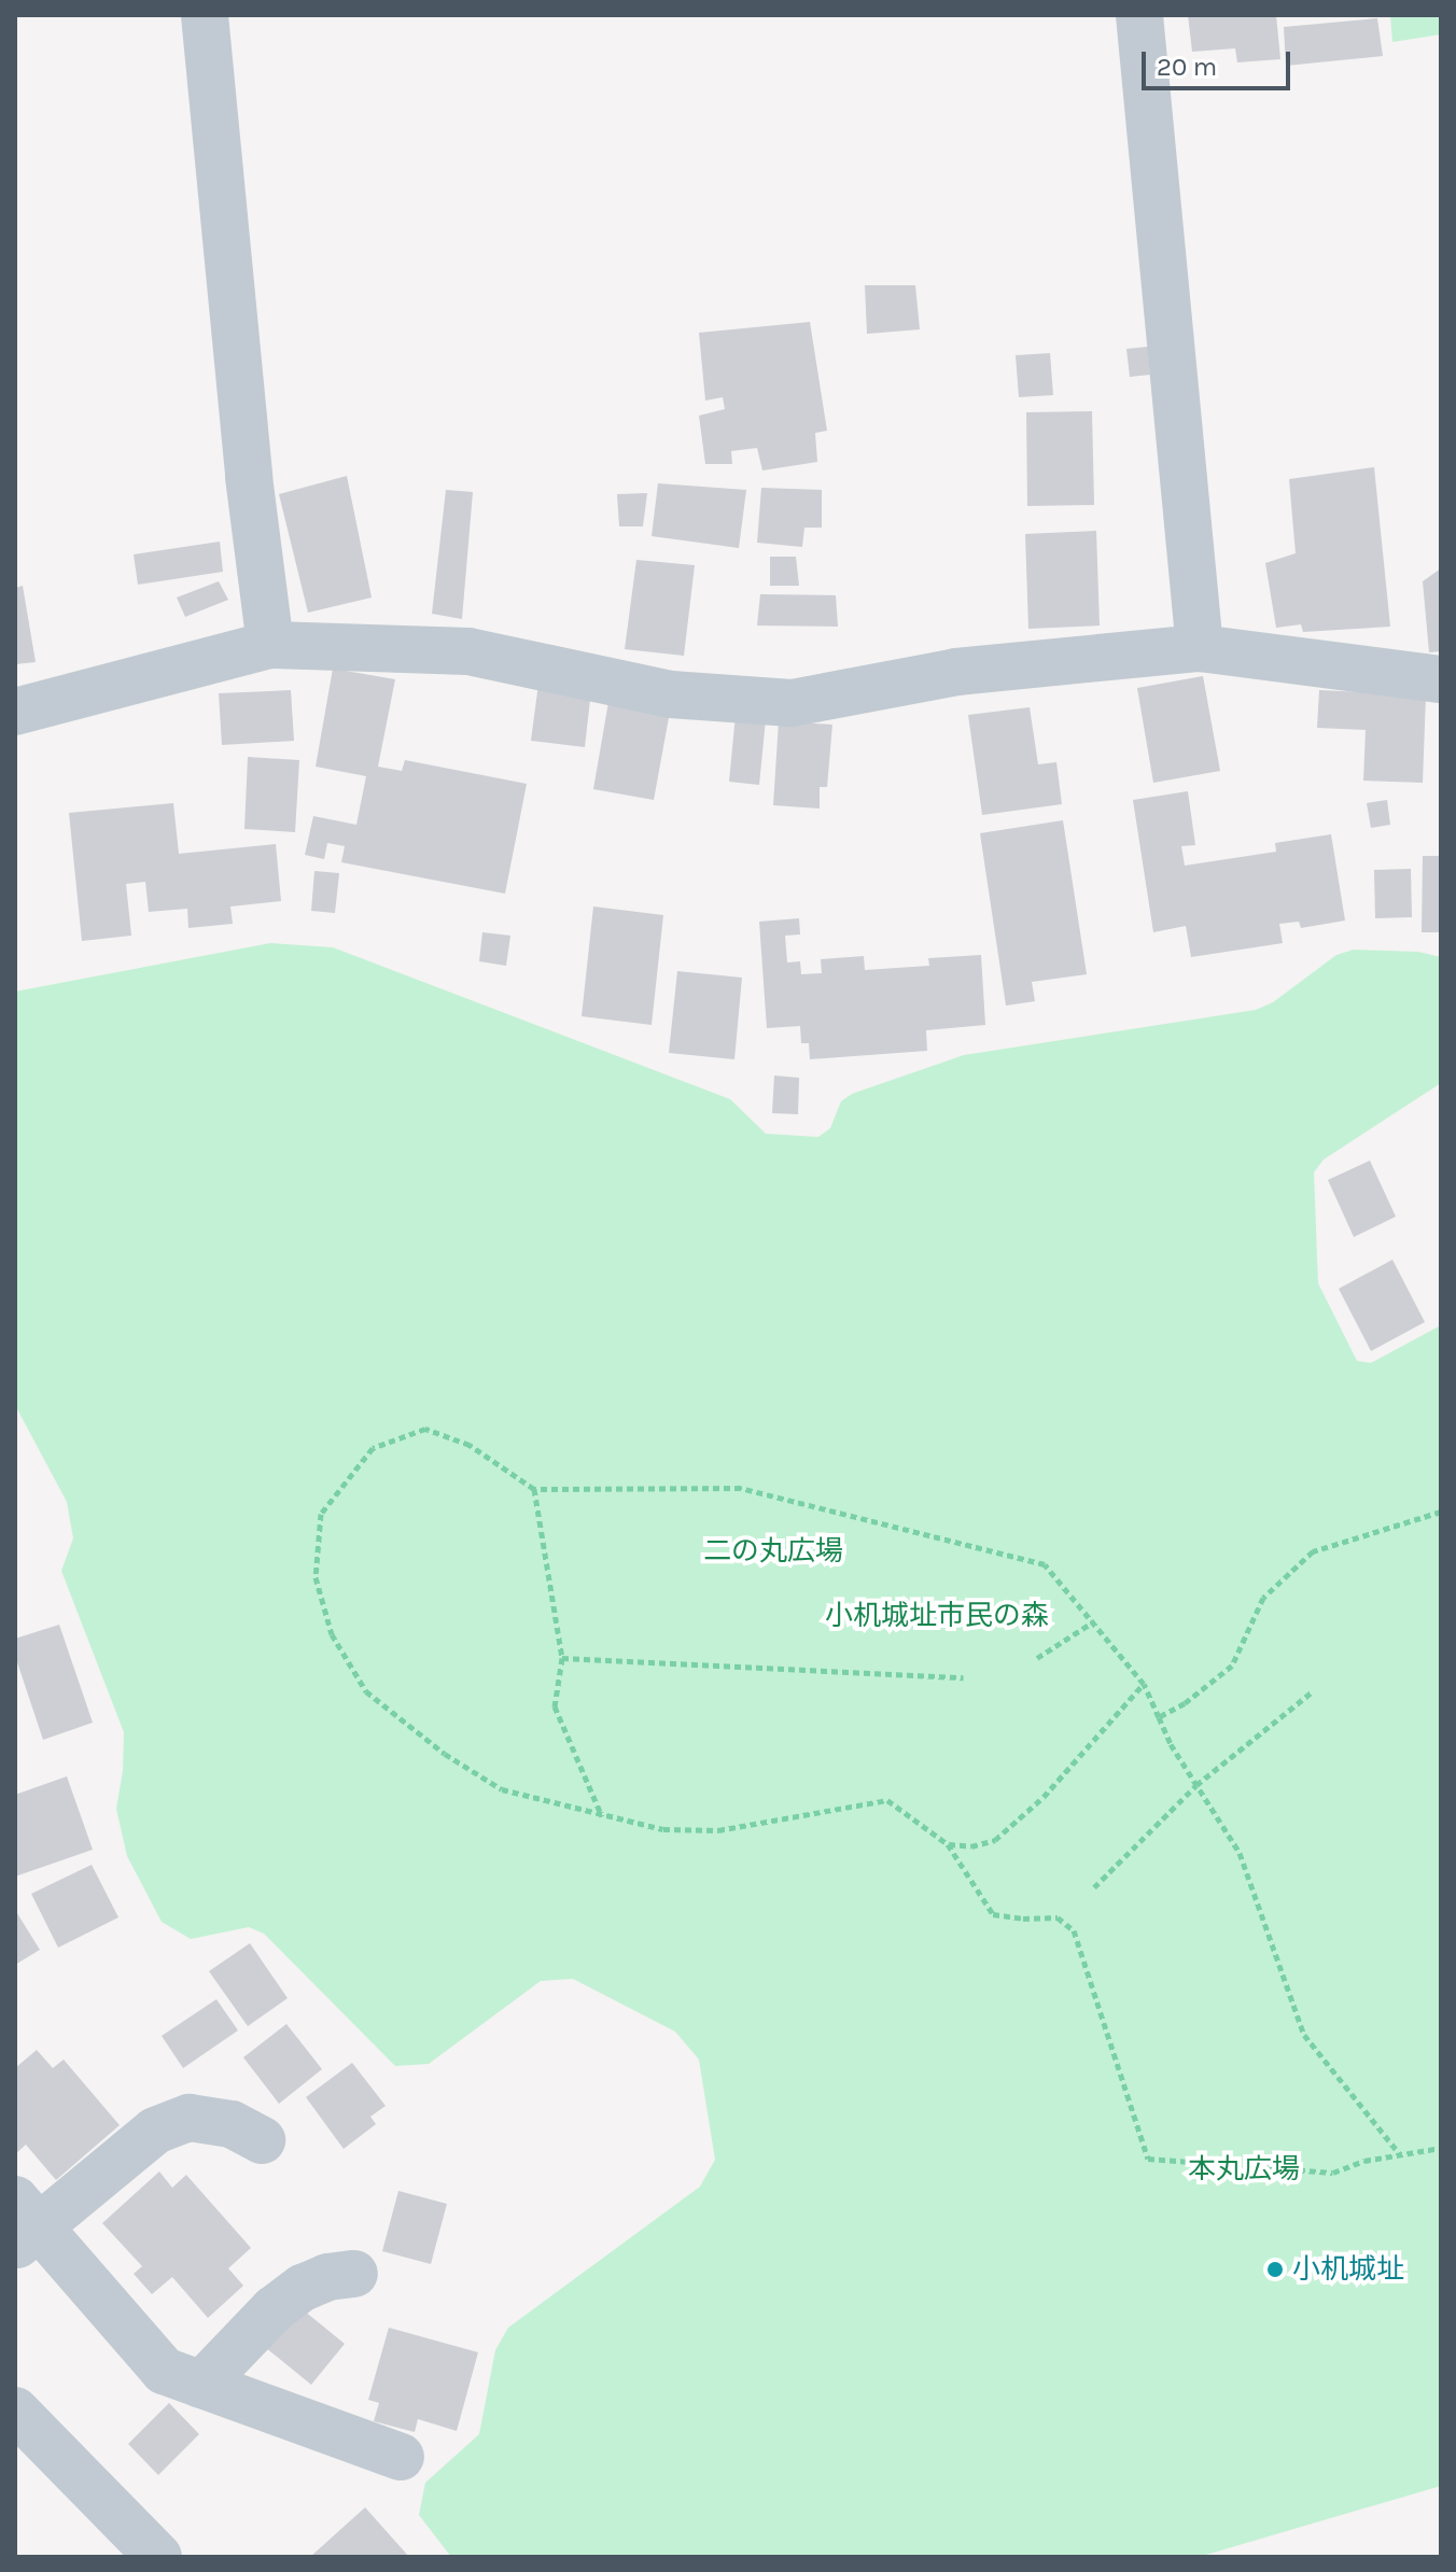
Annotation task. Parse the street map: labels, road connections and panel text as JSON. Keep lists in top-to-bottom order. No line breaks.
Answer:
{"parks":["二の丸広場","小机城址市民の森","本丸広場"],"places":["小机城址"],"scale_bar":"20 m"}
